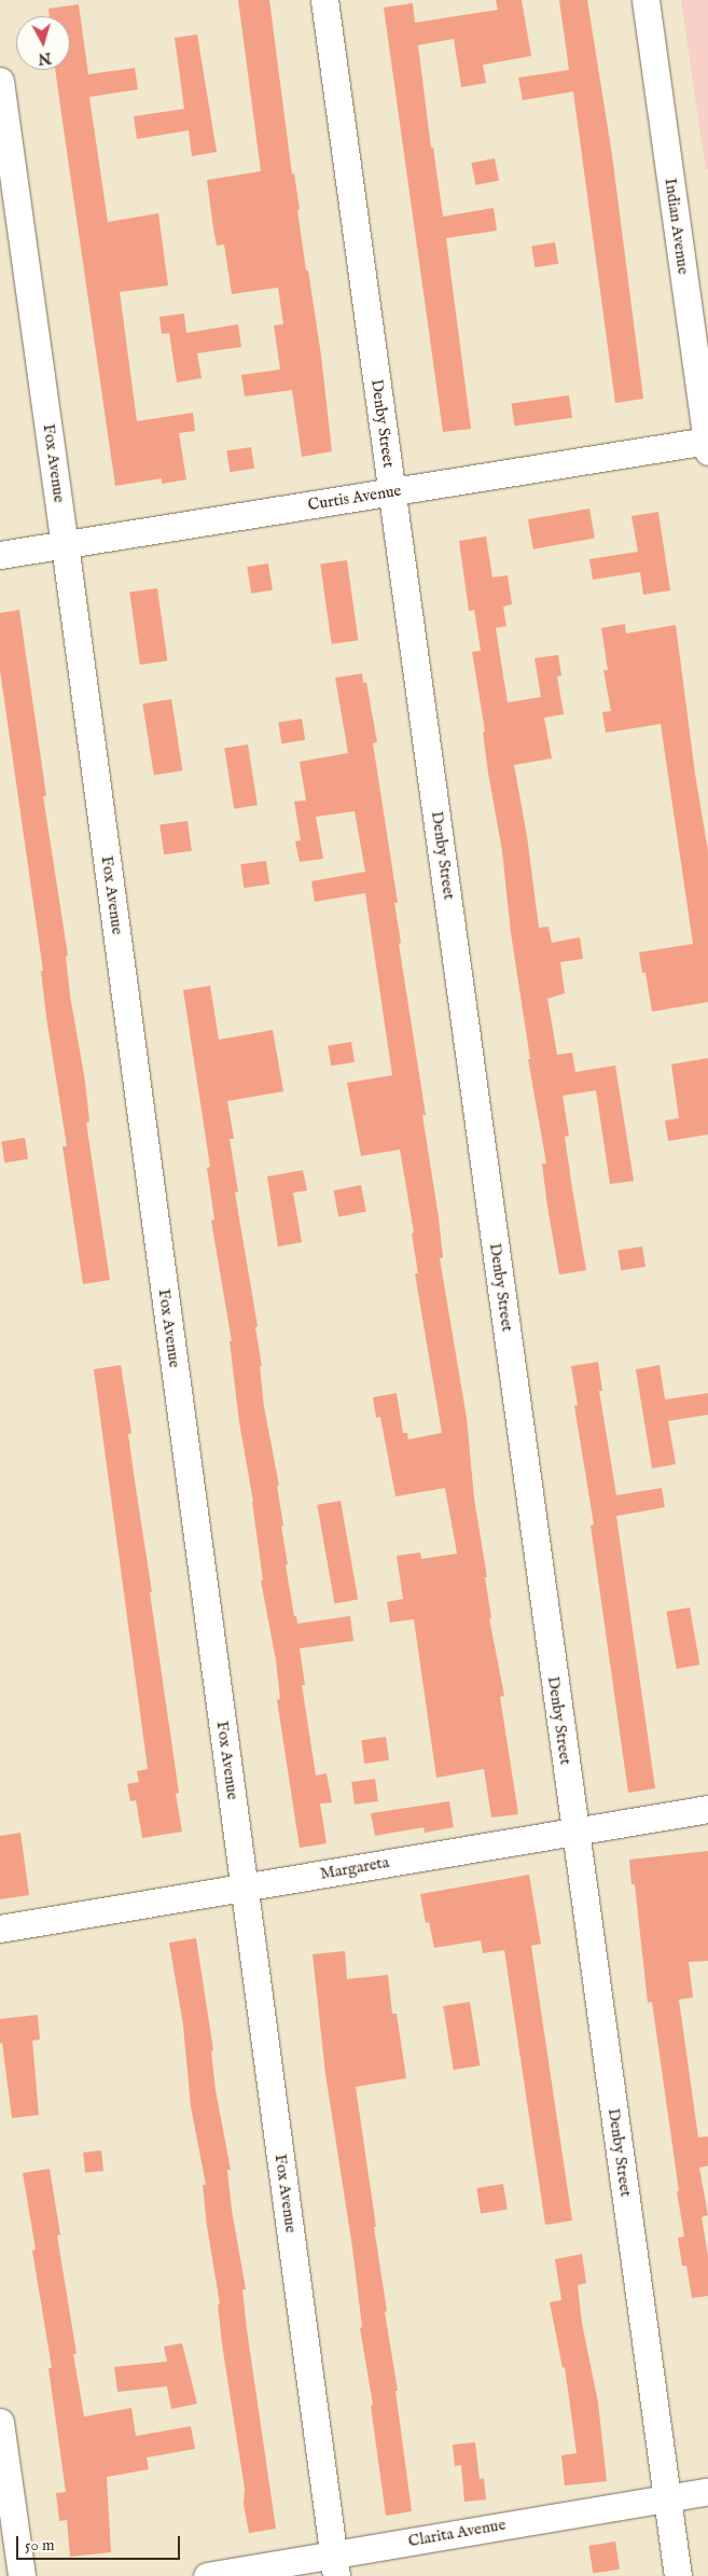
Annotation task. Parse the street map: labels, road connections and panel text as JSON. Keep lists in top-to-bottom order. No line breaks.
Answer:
{"streets":{"street":["Indian Avenue","Denby Street","Fox Avenue","Curtis Avenue","Margareta","Clarita Avenue"]},"crossings":[["Indian Avenue","Curtis Avenue"],["Denby Street","Curtis Avenue"],["Denby Street","Margareta"],["Denby Street","Clarita Avenue"],["Fox Avenue","Curtis Avenue"],["Fox Avenue","Margareta"],["Fox Avenue","Clarita Avenue"]],"scale_bar":"50 m","north":"bottom"}
